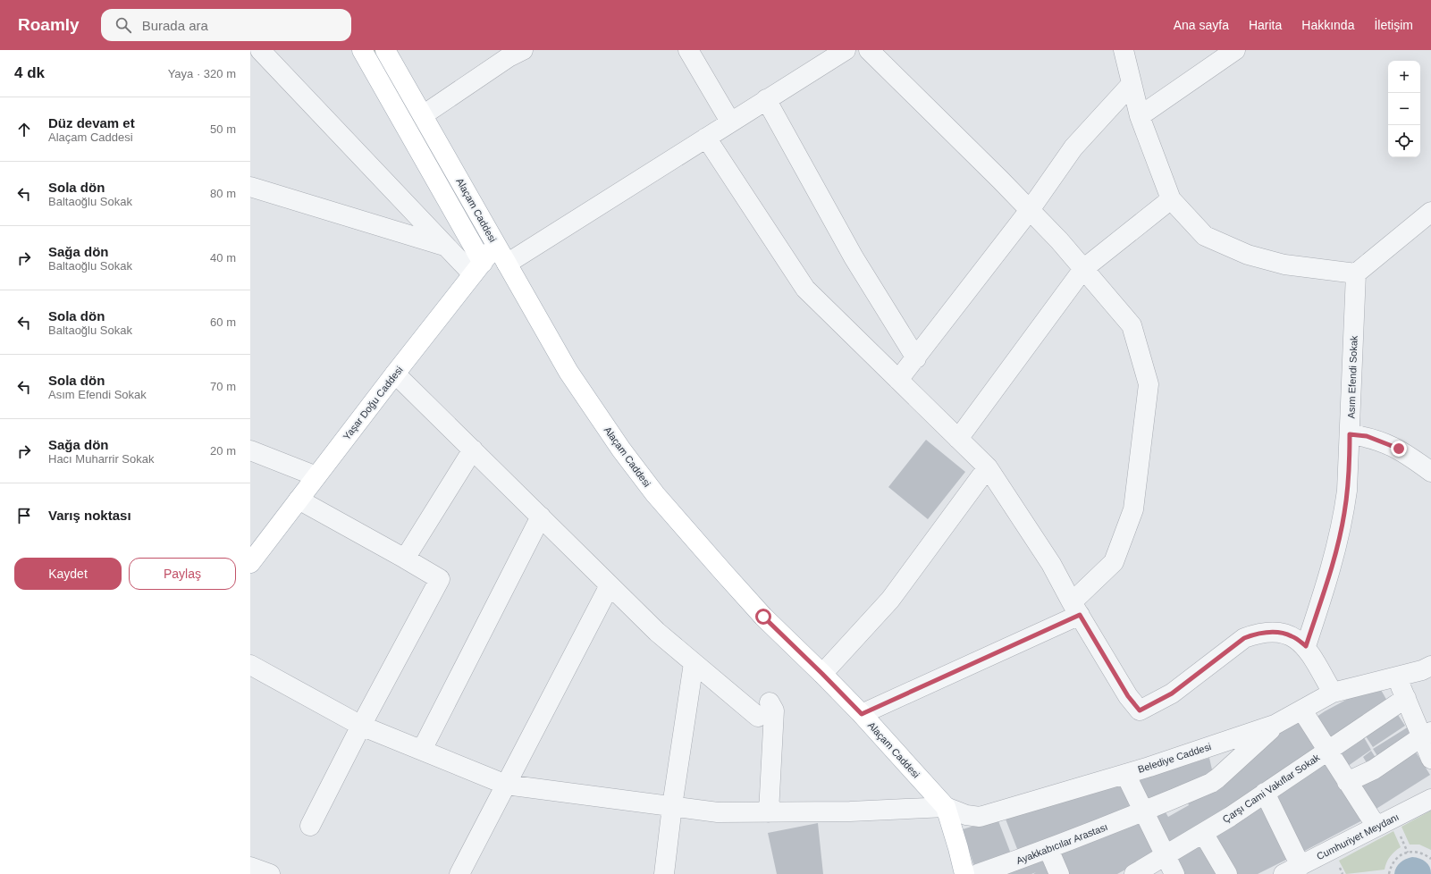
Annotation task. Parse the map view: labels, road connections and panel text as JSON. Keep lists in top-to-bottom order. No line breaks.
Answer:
{"streets":{"main road":["Alaçam Caddesi","Yaşar Doğu Caddesi"],"street":["Asım Efendi Sokak","Belediye Caddesi","Çarşı Cami Vakıflar Sokak","Cumhuriyet Meydanı","Ayakkabıcılar Arastası"]},"crossings":[["Alaçam Caddesi","Yaşar Doğu Caddesi"],["Alaçam Caddesi","Belediye Caddesi"],["Belediye Caddesi","Ayakkabıcılar Arastası"]],"page":{"header":"Roamly","search":"Burada ara","nav":["Ana sayfa","Harita","Hakkında","İletişim"],"heading":["4 dk","Yaya · 320 m"],"map_buttons":["+","−"],"list":[["Düz devam et","Alaçam Caddesi","50 m"],["Sola dön","Baltaoğlu Sokak","80 m"],["Sağa dön","Baltaoğlu Sokak","40 m"],["Sola dön","Baltaoğlu Sokak","60 m"],["Sola dön","Asım Efendi Sokak","70 m"],["Sağa dön","Hacı Muharrir Sokak","20 m"],"Varış noktası"],"buttons":["Kaydet","Paylaş"]}}
